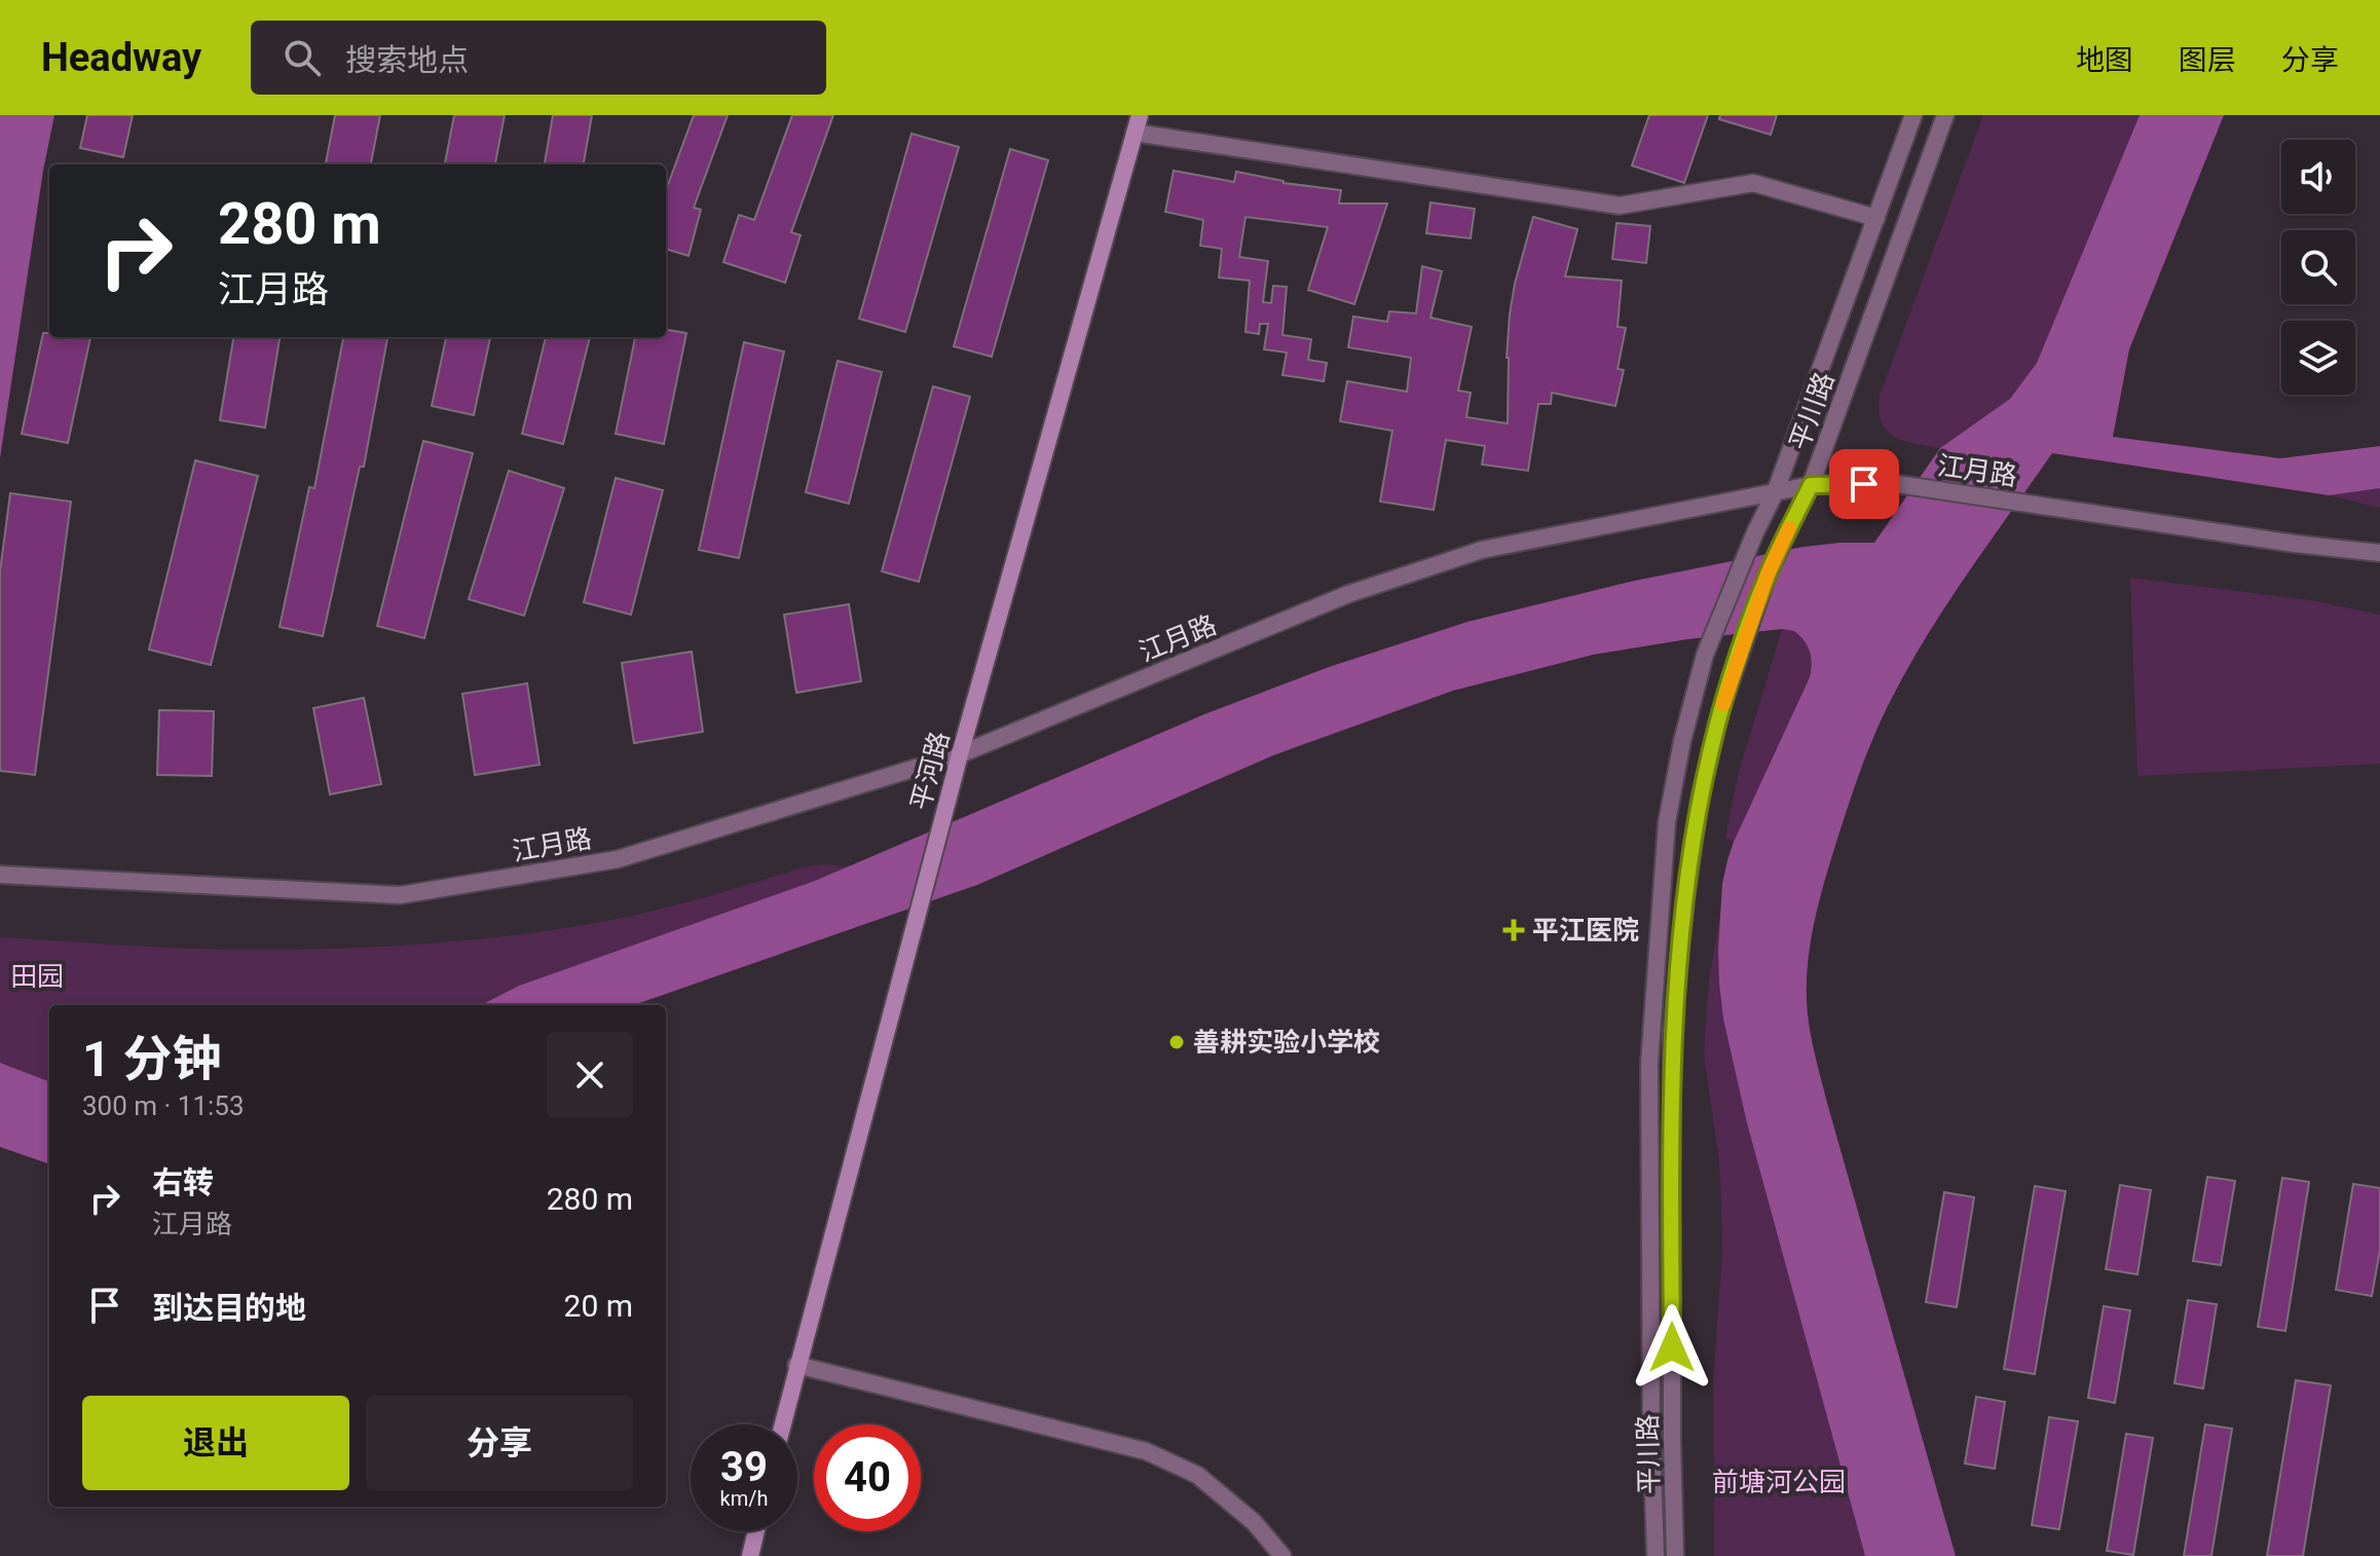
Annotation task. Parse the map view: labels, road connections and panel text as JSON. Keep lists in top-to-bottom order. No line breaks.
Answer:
{"streets":{"main road":["平河路"],"street":["平川路","江月路"]},"crossings":[["平川路","江月路"],["江月路","平河路"]],"parks":["田园","前塘河公园"],"places":{"health":["平江医院"],"other":["善耕实验小学校"]},"page":{"header":"Headway","search":"搜索地点","nav":["地图","图层","分享"],"turn":["280 m","江月路"],"heading":["1 分钟","300 m · 11:53"],"list":[{"name":"右转","note":"江月路","value":"280 m"},{"name":"到达目的地","value":"20 m"}],"buttons":["退出","分享"],"speed":"39 km/h","limit":"40"}}
